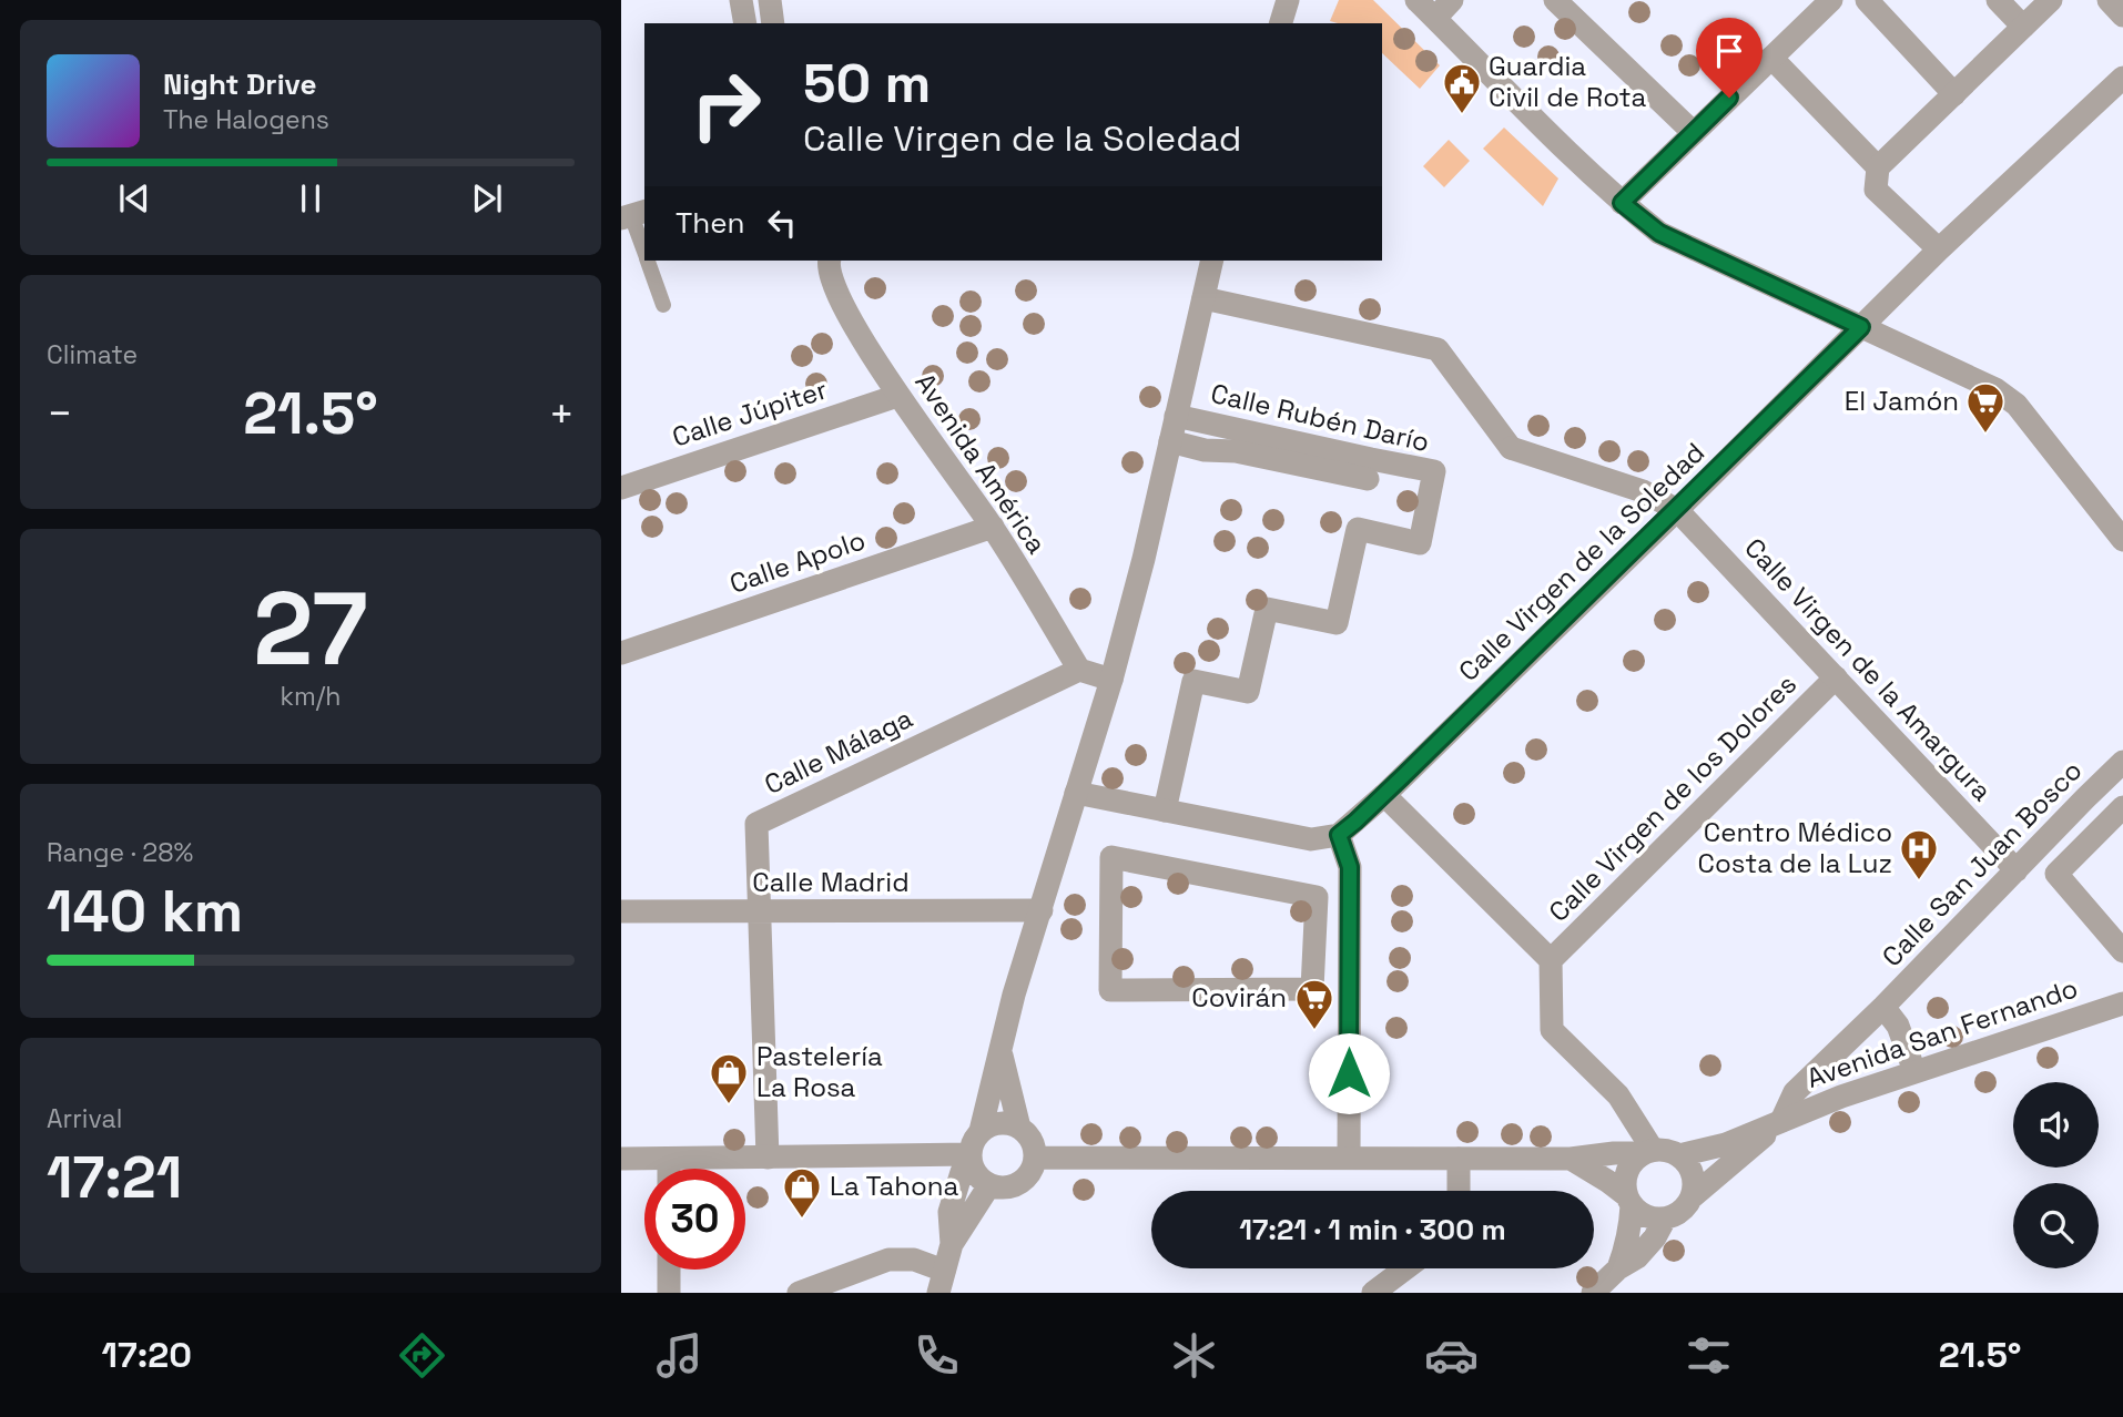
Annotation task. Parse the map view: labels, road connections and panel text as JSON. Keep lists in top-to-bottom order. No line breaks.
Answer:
{"streets":{"street":["Calle Júpiter","Calle Rubén Darío","Avenida América","Calle Apolo","Calle Virgen de la Soledad","Calle Virgen de la Amargura","Calle Málaga","Calle Virgen de los Dolores","Calle San Juan Bosco","Calle Madrid","Avenida San Fernando"]},"crossings":[["Calle Júpiter","Avenida América"],["Calle Rubén Darío","Calle Madrid"],["Avenida América","Calle Apolo"],["Avenida América","Calle Málaga"],["Calle Virgen de la Soledad","Calle Virgen de la Amargura"],["Calle Virgen de la Amargura","Calle Virgen de los Dolores"],["Calle Virgen de la Amargura","Calle San Juan Bosco"],["Calle Málaga","Calle Madrid"],["Calle San Juan Bosco","Avenida San Fernando"]],"places":{"public building":["Guardia Civil de Rota"],"supermarket":["El Jamón","Covirán"],"hospital":["Centro Médico Costa de la Luz"],"shop":["Pastelería La Rosa","La Tahona"]},"page":{"turn":["50 m","Calle Virgen de la Soledad"],"song":["Night Drive","The Halogens"],"then":"Then","tile":["Climate",["27","km/h"],["Range · 28%","140 km"],["Arrival","17:21"]],"heat":["−","21.5°","+"],"limit":"30","trip":"17:21 · 1 min · 300 m","tabs":["17:20","21.5°"]}}
